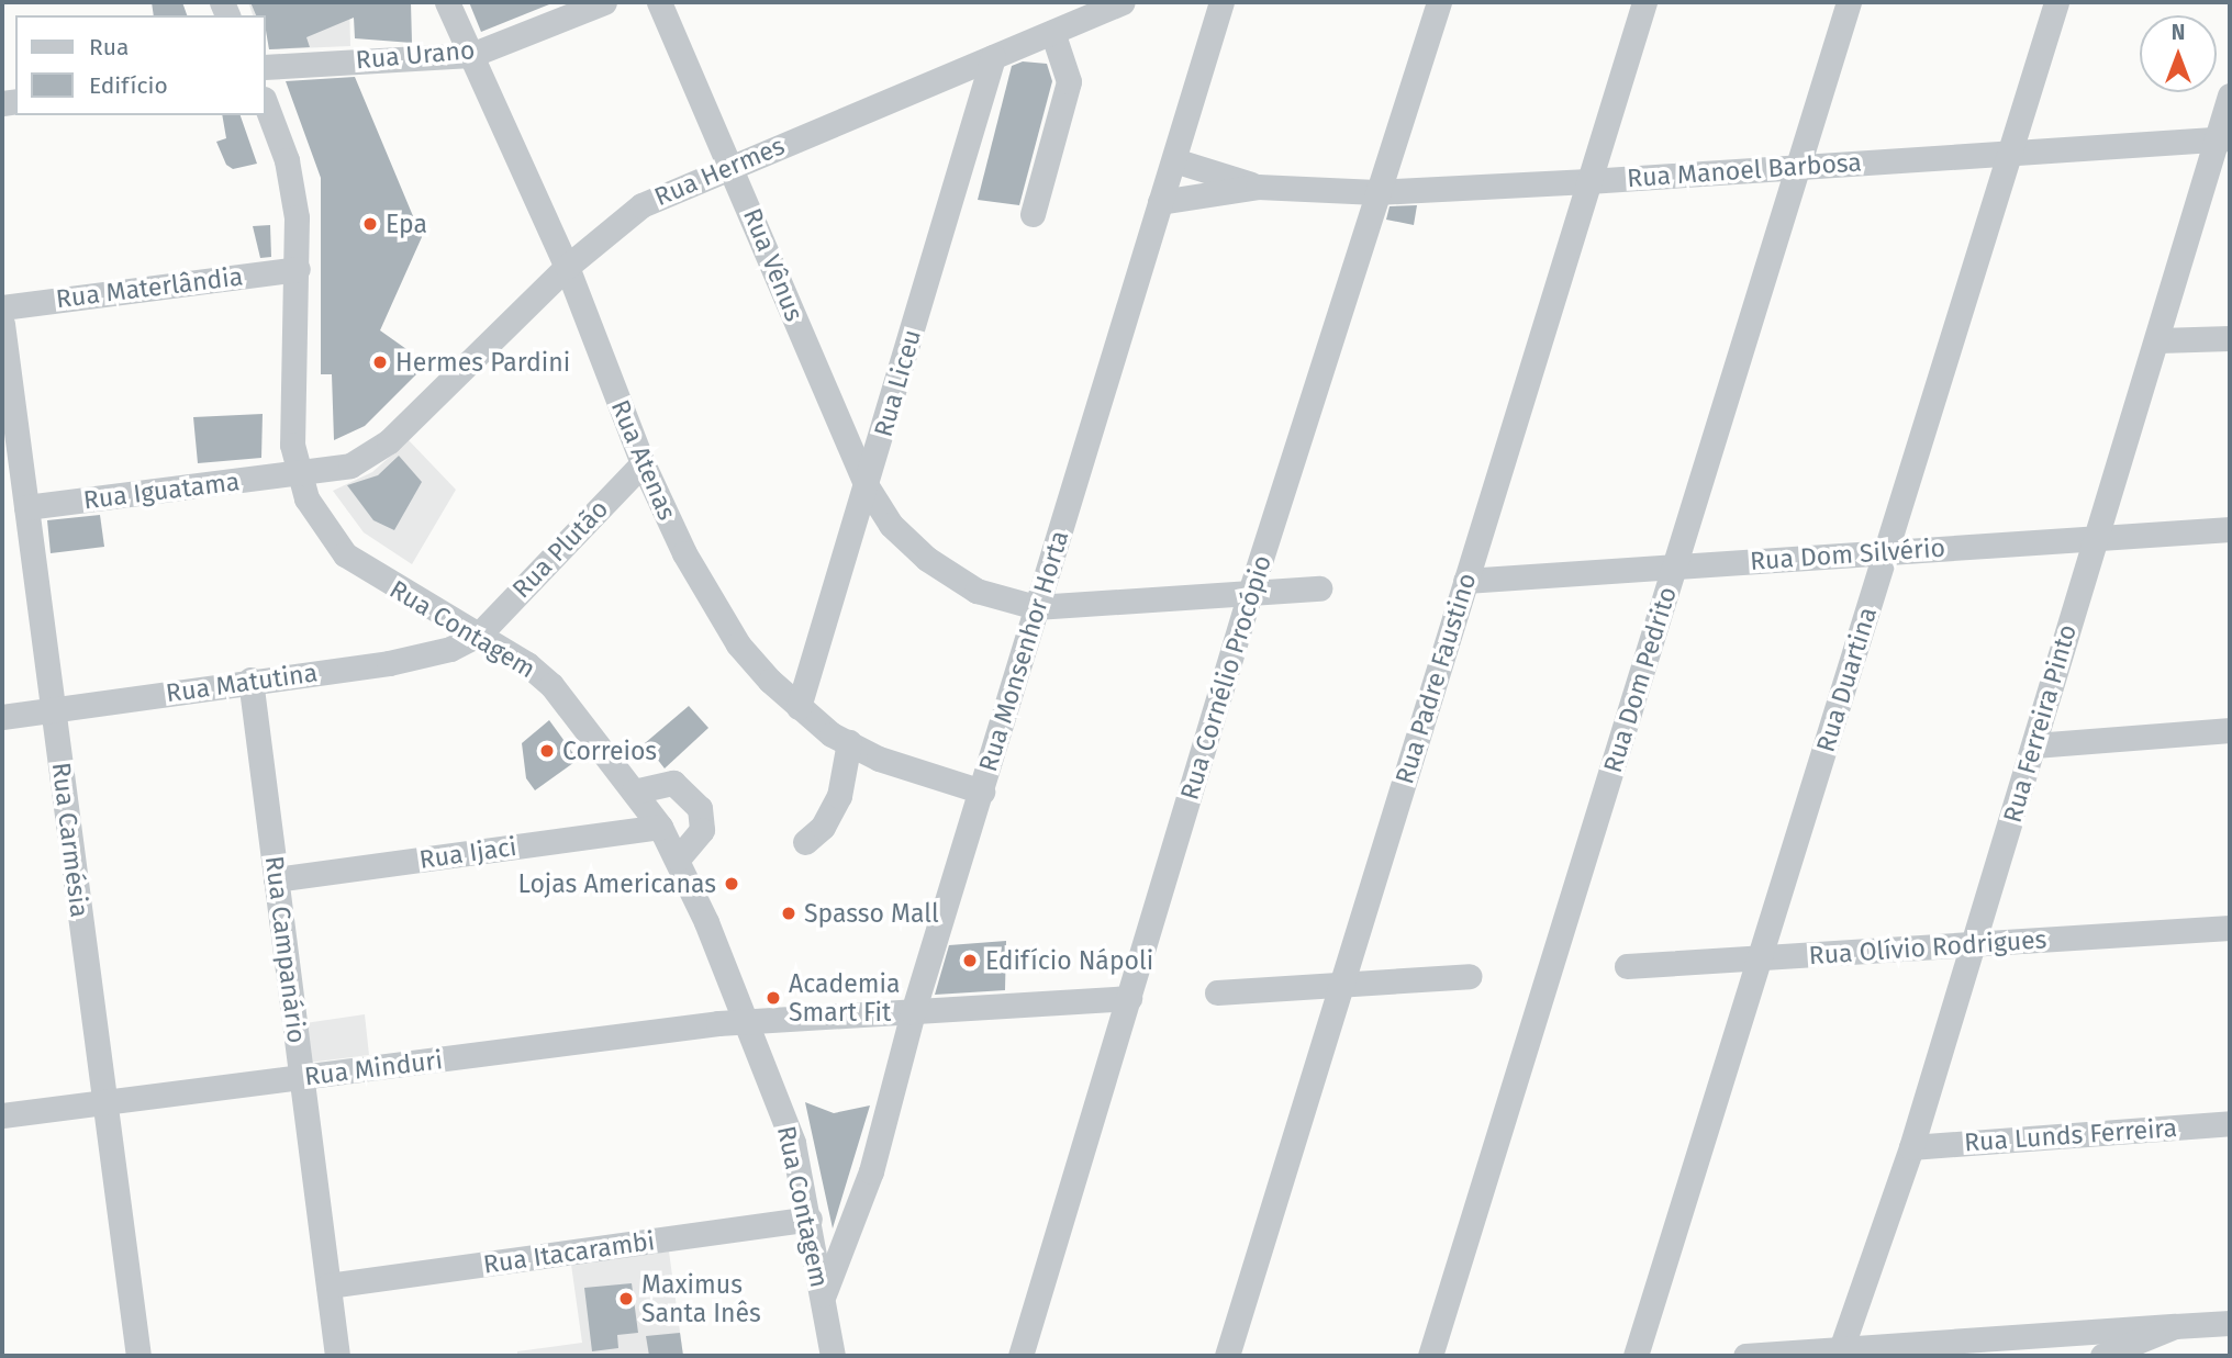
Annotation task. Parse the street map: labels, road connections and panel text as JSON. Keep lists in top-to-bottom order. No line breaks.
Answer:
{"streets":{"street":["Rua Urano","Rua Manoel Barbosa","Rua Hermes","Rua Vênus","Rua Materlândia","Rua Liceu","Rua Atenas","Rua Iguatama","Rua Plutão","Rua Dom Silvério","Rua Contagem","Rua Monsenhor Horta","Rua Cornélio Procópio","Rua Padre Faustino","Rua Dom Pedrito","Rua Duartina","Rua Matutina","Rua Ferreira Pinto","Rua Carmésia","Rua Ijaci","Rua Olívio Rodrigues","Rua Campanário","Rua Minduri","Rua Lunds Ferreira","Rua Itacarambi"]},"crossings":[["Rua Urano","Rua Atenas"],["Rua Manoel Barbosa","Rua Monsenhor Horta"],["Rua Manoel Barbosa","Rua Cornélio Procópio"],["Rua Manoel Barbosa","Rua Padre Faustino"],["Rua Manoel Barbosa","Rua Dom Pedrito"],["Rua Manoel Barbosa","Rua Duartina"],["Rua Manoel Barbosa","Rua Ferreira Pinto"],["Rua Hermes","Rua Vênus"],["Rua Hermes","Rua Liceu"],["Rua Hermes","Rua Atenas"],["Rua Hermes","Rua Iguatama"],["Rua Hermes","Rua Contagem"],["Rua Vênus","Rua Liceu"],["Rua Materlândia","Rua Contagem"],["Rua Liceu","Rua Atenas"],["Rua Atenas","Rua Plutão"],["Rua Atenas","Rua Monsenhor Horta"],["Rua Iguatama","Rua Contagem"],["Rua Iguatama","Rua Carmésia"],["Rua Plutão","Rua Contagem"],["Rua Plutão","Rua Matutina"],["Rua Dom Silvério","Rua Padre Faustino"],["Rua Dom Silvério","Rua Dom Pedrito"],["Rua Dom Silvério","Rua Duartina"],["Rua Dom Silvério","Rua Ferreira Pinto"],["Rua Contagem","Rua Monsenhor Horta"],["Rua Contagem","Rua Matutina"],["Rua Contagem","Rua Ijaci"],["Rua Contagem","Rua Minduri"],["Rua Contagem","Rua Itacarambi"],["Rua Duartina","Rua Olívio Rodrigues"],["Rua Matutina","Rua Carmésia"],["Rua Matutina","Rua Campanário"],["Rua Ferreira Pinto","Rua Olívio Rodrigues"],["Rua Ferreira Pinto","Rua Lunds Ferreira"],["Rua Carmésia","Rua Minduri"],["Rua Ijaci","Rua Campanário"],["Rua Campanário","Rua Minduri"],["Rua Campanário","Rua Itacarambi"]],"places":["Epa","Hermes Pardini","Correios","Lojas Americanas","Spasso Mall","Edifício Nápoli","Academia Smart Fit","Maximus Santa Inês"],"legend":["Rua","Edifício"],"north":"top"}
